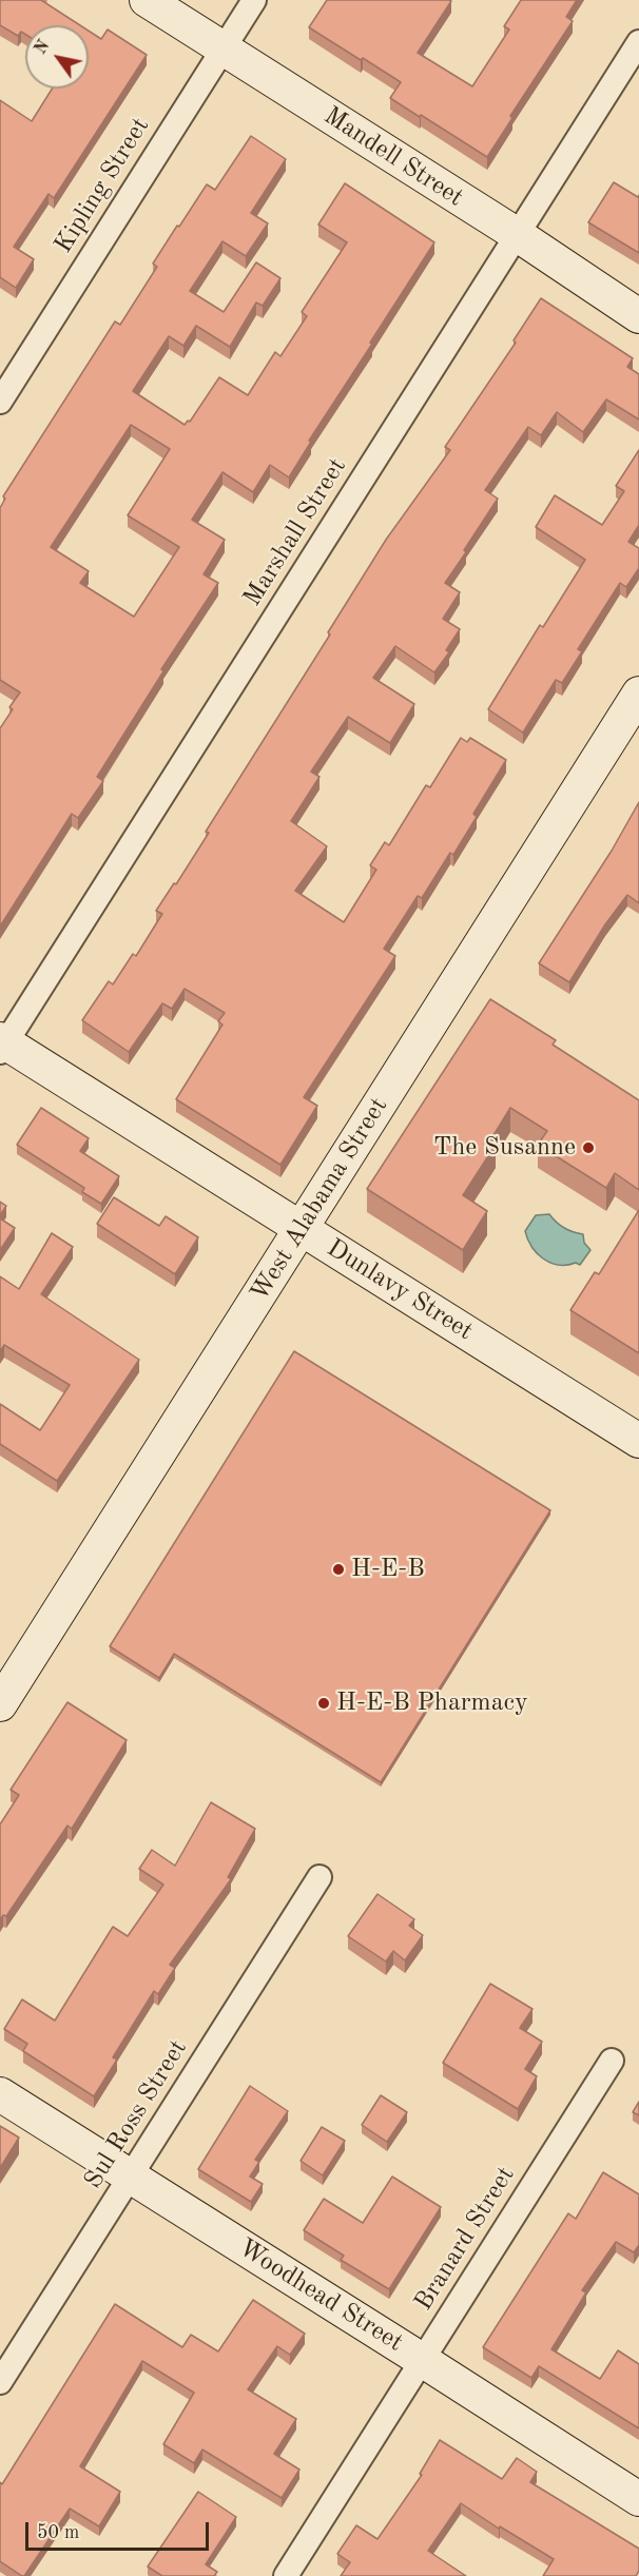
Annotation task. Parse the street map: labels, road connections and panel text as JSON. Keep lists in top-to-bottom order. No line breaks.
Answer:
{"streets":{"street":["Mandell Street","Kipling Street","Marshall Street","West Alabama Street","Dunlavy Street","Sul Ross Street","Branard Street","Woodhead Street"]},"crossings":[["Mandell Street","Kipling Street"],["Mandell Street","Marshall Street"],["Marshall Street","Dunlavy Street"],["West Alabama Street","Dunlavy Street"],["Sul Ross Street","Woodhead Street"],["Branard Street","Woodhead Street"]],"places":["The Susanne","H-E-B","H-E-B Pharmacy"],"scale_bar":"50 m","north":"top left"}
